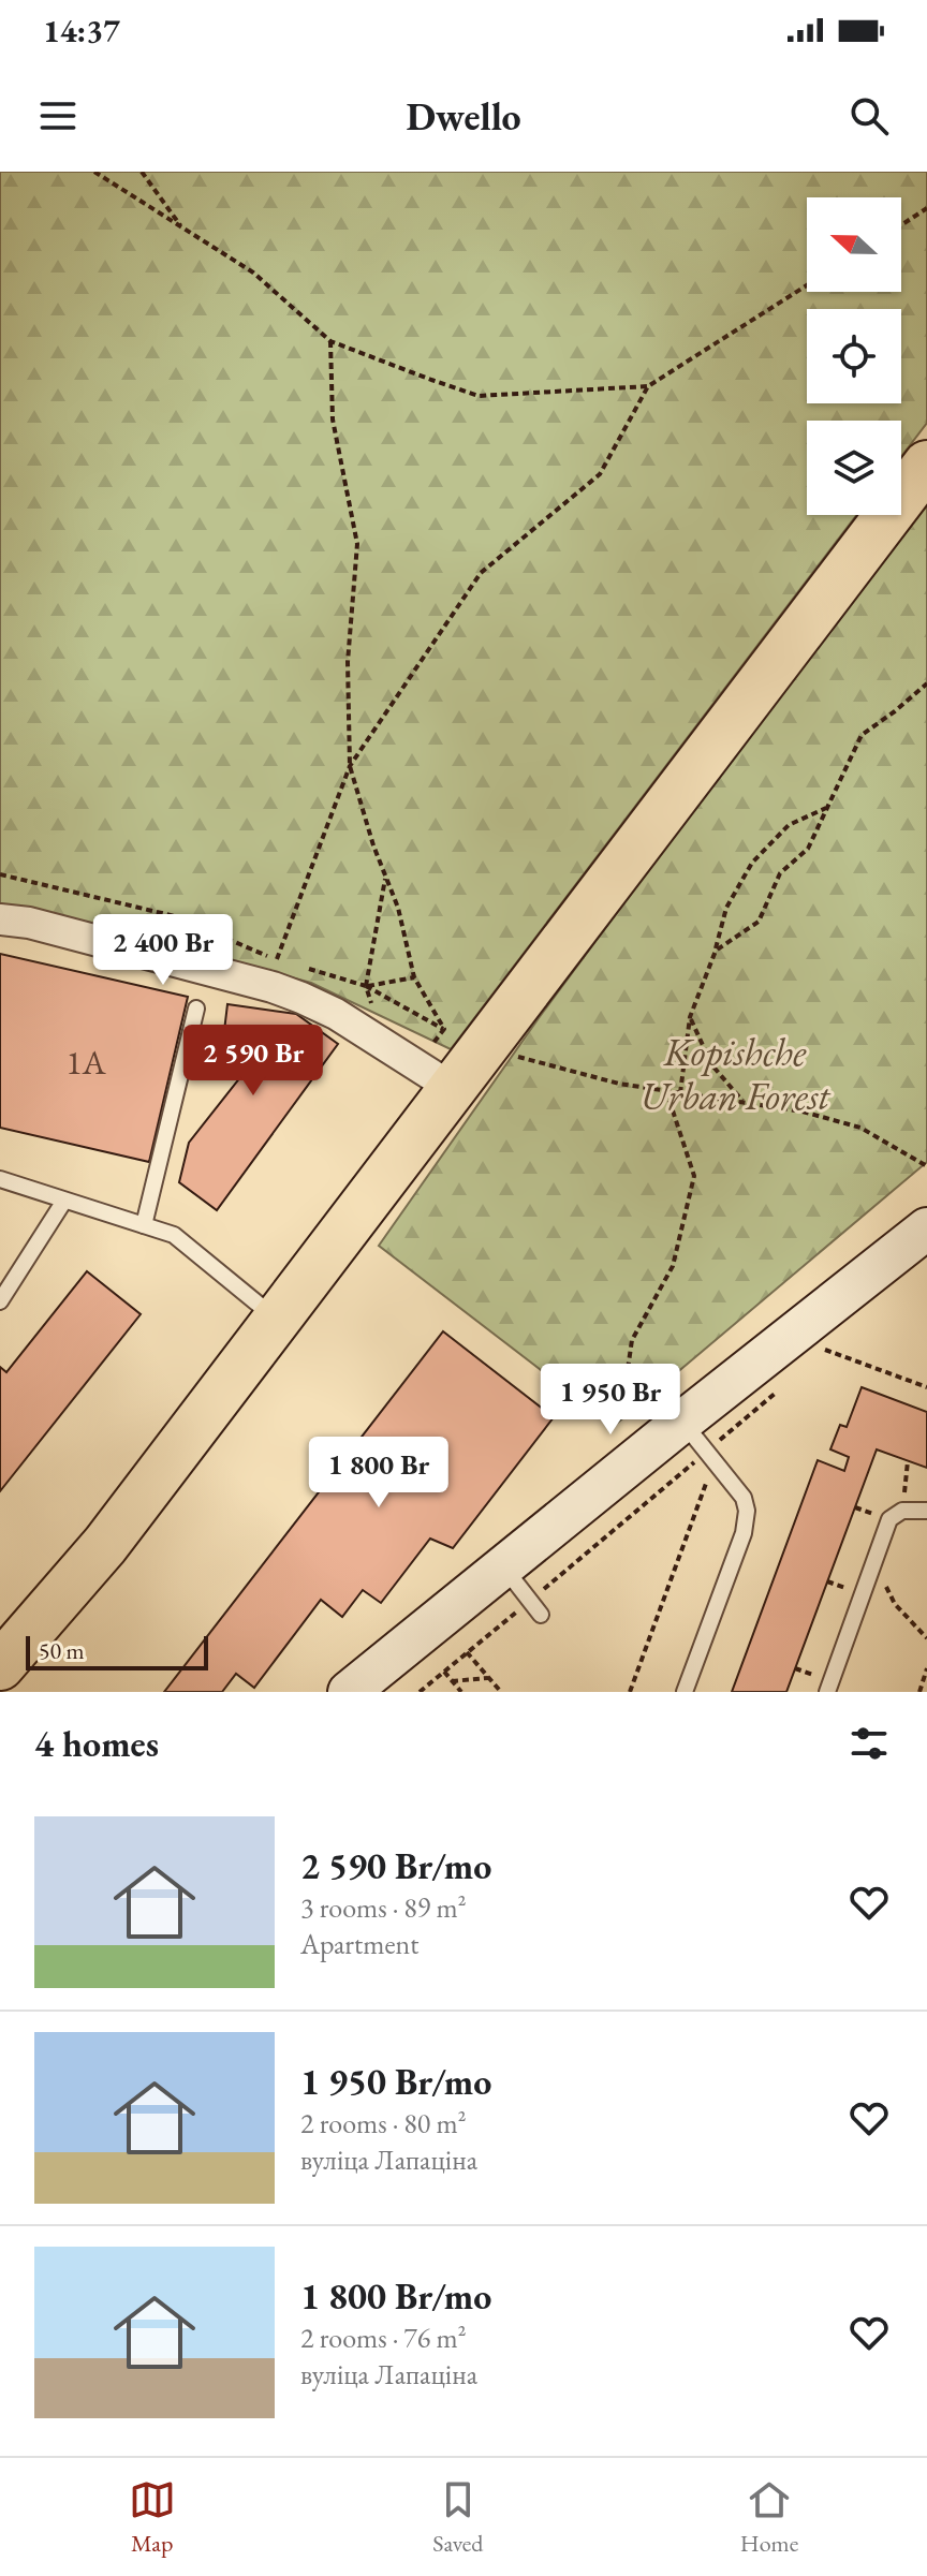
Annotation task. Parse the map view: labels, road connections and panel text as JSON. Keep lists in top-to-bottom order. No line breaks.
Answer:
{"parks":["Kopishche Urban Forest"],"house_numbers":["1А"],"scale_bar":"50 m","north":"left","page":{"status":"14:37","header":"Dwello","price":["2 400 Br","2 590 Br","1 950 Br","1 800 Br"],"scale":"50 m","heading":"4 homes","list":[{"name":"2 590 Br/mo","note":"3 rooms · 89 m² · Apartment"},{"name":"1 950 Br/mo","note":"2 rooms · 80 m² · вуліца Лапаціна"},{"name":"1 800 Br/mo","note":"2 rooms · 76 m² · вуліца Лапаціна"}],"tabs":["Map","Saved","Home"]}}
